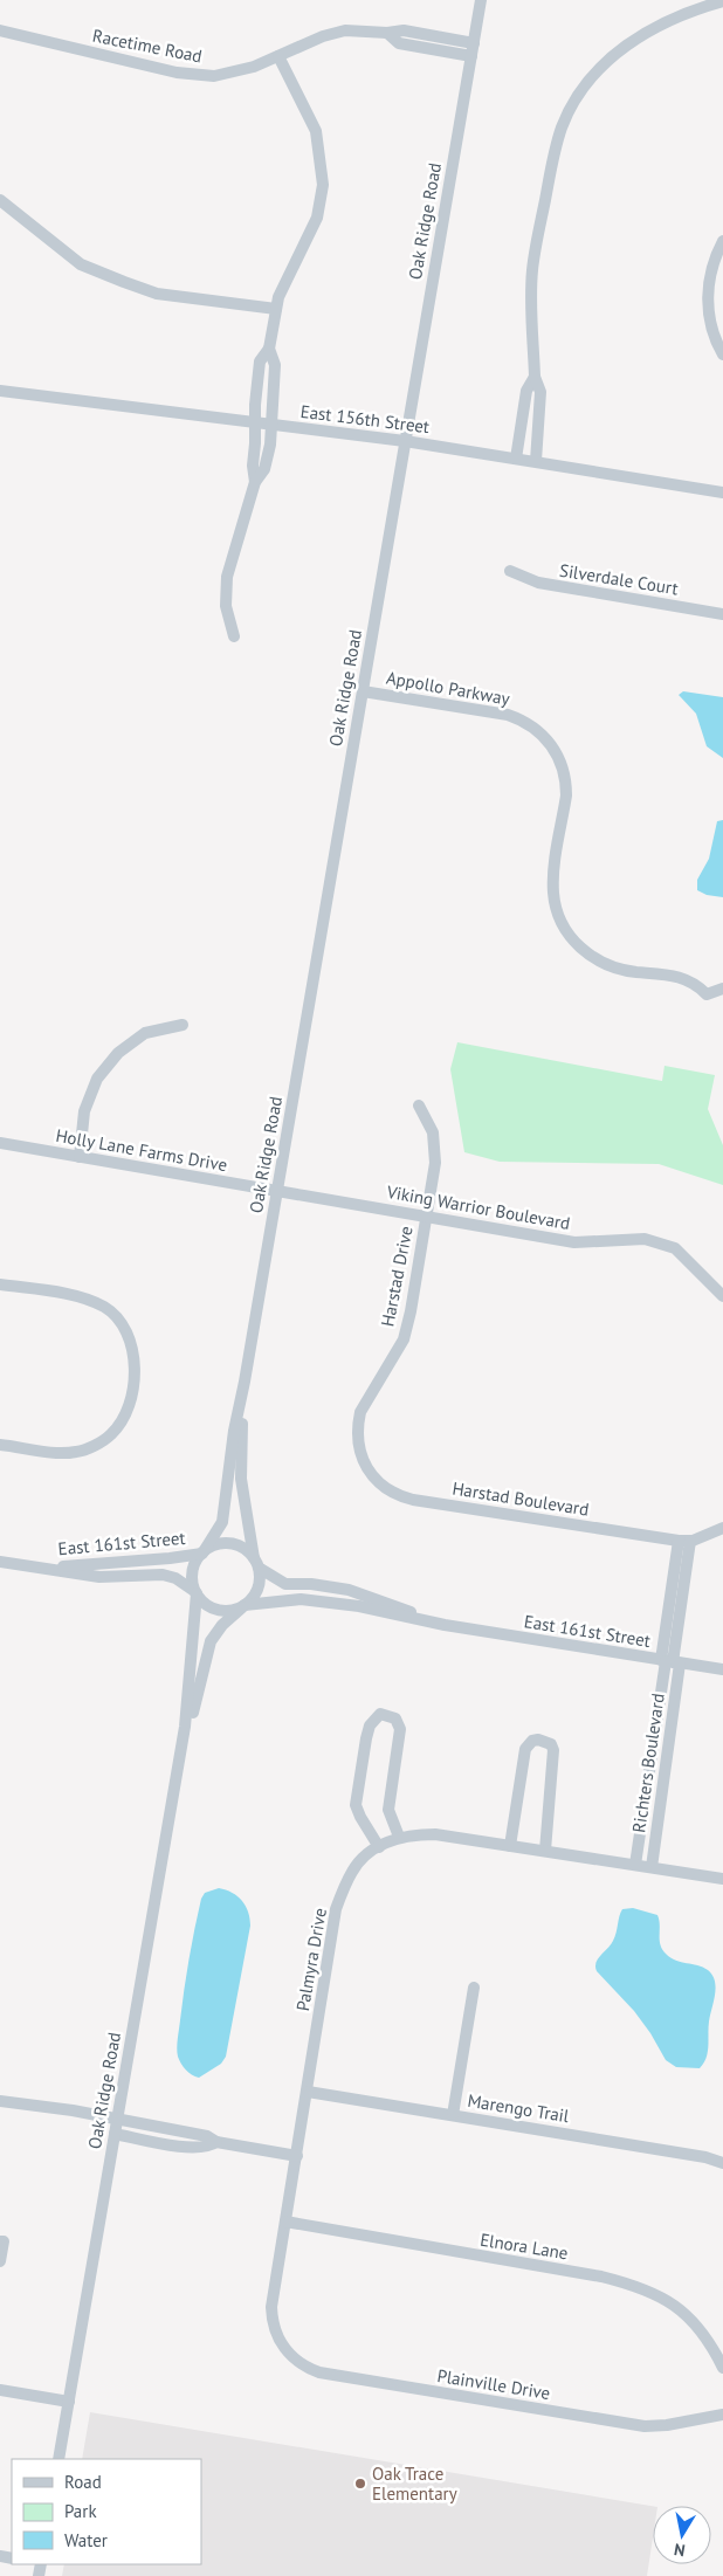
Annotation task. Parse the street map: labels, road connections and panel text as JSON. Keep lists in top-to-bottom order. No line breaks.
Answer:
{"streets":{"street":["Racetime Road","Oak Ridge Road","East 156th Street","Silverdale Court","Appollo Parkway","Holly Lane Farms Drive","Viking Warrior Boulevard","Harstad Drive","Harstad Boulevard","East 161st Street","Richters Boulevard","Palmyra Drive","Marengo Trail","Elnora Lane","Plainville Drive"]},"crossings":[["Racetime Road","Oak Ridge Road"],["Oak Ridge Road","East 156th Street"],["Oak Ridge Road","Appollo Parkway"],["Oak Ridge Road","Holly Lane Farms Drive"],["Oak Ridge Road","Viking Warrior Boulevard"],["Oak Ridge Road","East 161st Street"],["Holly Lane Farms Drive","Viking Warrior Boulevard"],["Viking Warrior Boulevard","Harstad Drive"],["Harstad Drive","Harstad Boulevard"],["East 161st Street","Richters Boulevard"],["Richters Boulevard","Palmyra Drive"],["Palmyra Drive","Marengo Trail"],["Palmyra Drive","Elnora Lane"],["Palmyra Drive","Plainville Drive"]],"places":["Oak Trace Elementary"],"legend":["Road","Park","Water"],"north":"bottom"}
